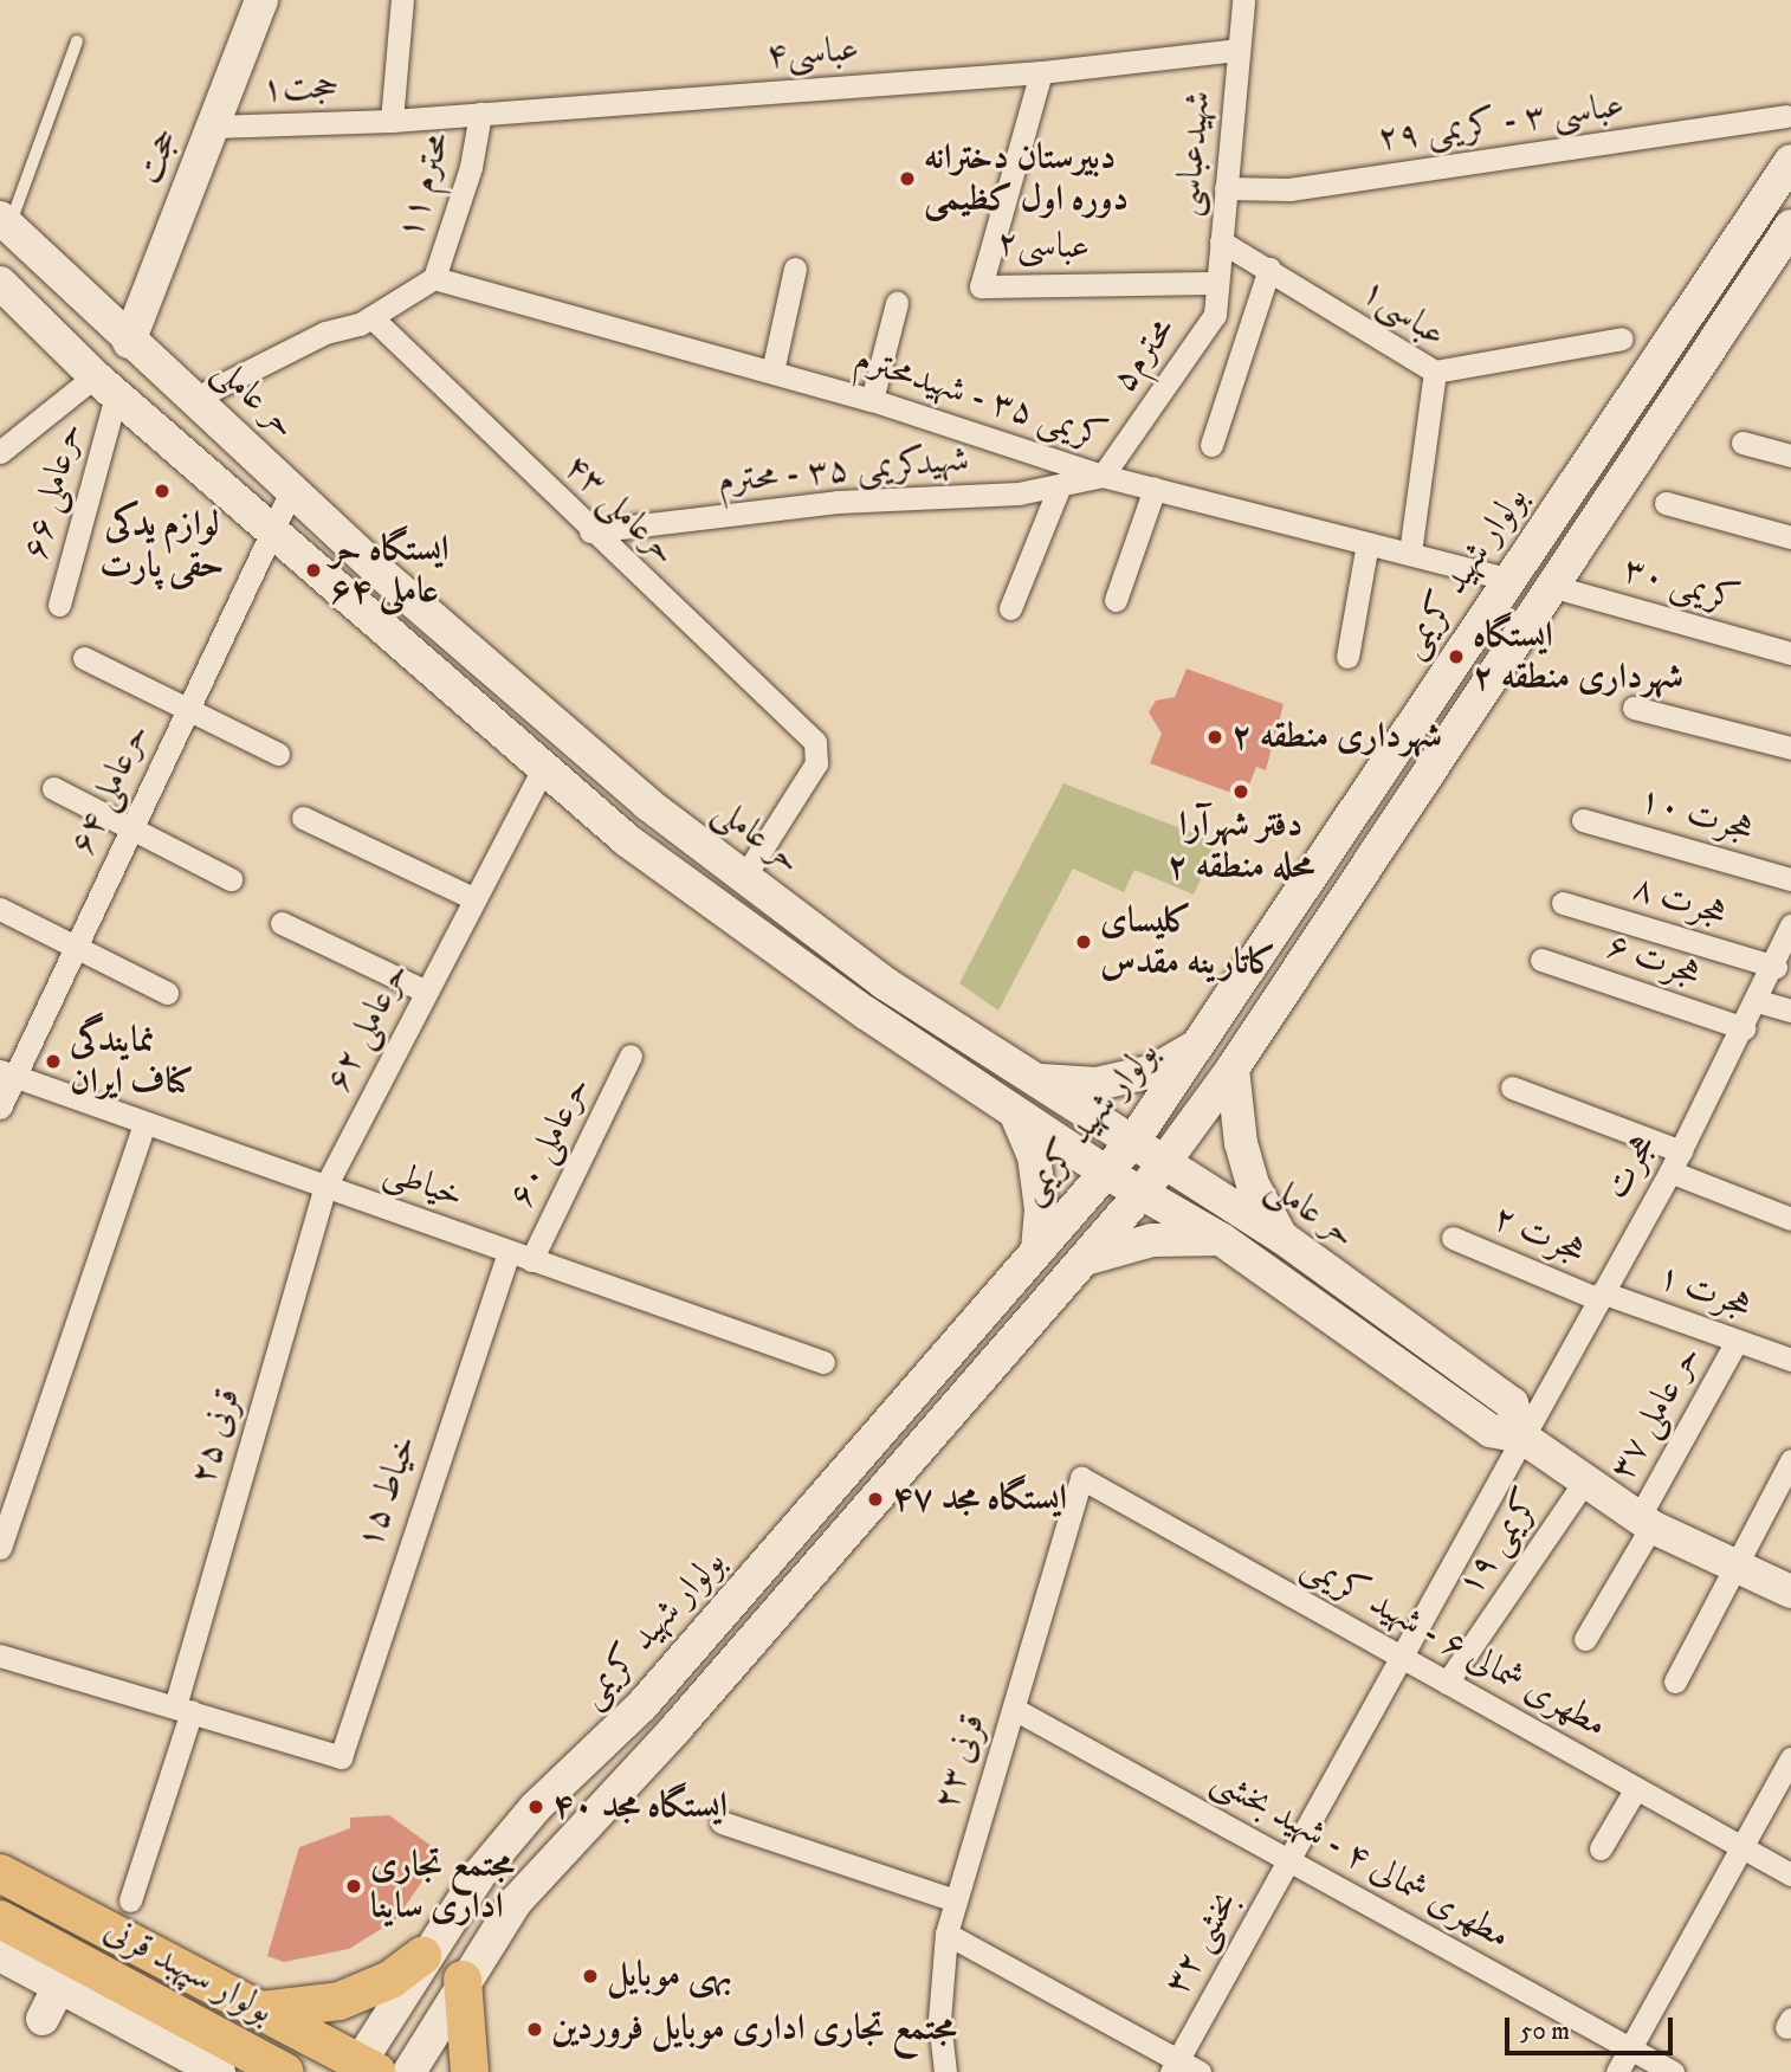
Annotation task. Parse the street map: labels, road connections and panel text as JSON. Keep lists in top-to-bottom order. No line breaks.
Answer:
{"streets":{"main road":["حجت","حر عاملی","بولوار شهید کریمی","بولوار سپهبد قرنی"],"street":["عباسی۴","حجت۱","عباسی ۳ - کریمی ۲۹","شهیدعباسی","محترم ۱۱","عباسی۲","عباسی۱","محترم۵","کریمی ۳۵ - شهیدمحترم","شهیدکریمی ۳۵ - محترم","حرعاملی ۶۶","حرعاملی ۴۳","کریمی ۳۰","حرعاملی ۶۴","هجرت ۱۰","هجرت ۸","هجرت ۶","حرعاملی ۶۲","حرعاملی ۶۰","هجرت","خیاطی","هجرت ۲","هجرت ۱","حر عاملی ۳۷","قرنی ۲۵","خیاط ۱۵","کریمی ۱۹","مطهری شمالی ۶ - شهید کریمی","قرنی ۲۳","مطهری شمالی ۴ - شهید بخشی","بخشی ۳۲"]},"crossings":[["عباسی۴","حجت۱"],["عباسی۴","شهیدعباسی"],["عباسی۴","محترم ۱۱"],["عباسی۴","عباسی۲"],["حجت۱","حجت"],["عباسی ۳ - کریمی ۲۹","شهیدعباسی"],["شهیدعباسی","عباسی۲"],["شهیدعباسی","عباسی۱"],["شهیدعباسی","محترم۵"],["حجت","حر عاملی"],["محترم ۱۱","کریمی ۳۵ - شهیدمحترم"],["عباسی۱","کریمی ۳۵ - شهیدمحترم"],["محترم۵","کریمی ۳۵ - شهیدمحترم"],["محترم۵","شهیدکریمی ۳۵ - محترم"],["حر عاملی","حرعاملی ۶۶"],["حر عاملی","حرعاملی ۴۳"],["حر عاملی","بولوار شهید کریمی"],["حر عاملی","حرعاملی ۶۴"],["حر عاملی","حرعاملی ۶۲"],["حر عاملی","هجرت"],["حر عاملی","حر عاملی ۳۷"],["حر عاملی","کریمی ۱۹"],["کریمی ۳۵ - شهیدمحترم","شهیدکریمی ۳۵ - محترم"],["کریمی ۳۵ - شهیدمحترم","بولوار شهید کریمی"],["شهیدکریمی ۳۵ - محترم","حرعاملی ۴۳"],["بولوار شهید کریمی","بولوار سپهبد قرنی"],["حرعاملی ۶۴","خیاطی"],["هجرت ۸","هجرت"],["هجرت ۶","هجرت"],["حرعاملی ۶۲","خیاطی"],["حرعاملی ۶۲","قرنی ۲۵"],["حرعاملی ۶۰","خیاطی"],["هجرت","هجرت ۲"],["هجرت","هجرت ۱"],["هجرت","مطهری شمالی ۶ - شهید کریمی"],["هجرت","بخشی ۳۲"],["خیاطی","قرنی ۲۵"],["خیاطی","خیاط ۱۵"],["هجرت ۲","هجرت ۱"],["هجرت ۱","حر عاملی ۳۷"],["قرنی ۲۵","خیاط ۱۵"],["کریمی ۱۹","مطهری شمالی ۶ - شهید کریمی"],["مطهری شمالی ۶ - شهید کریمی","قرنی ۲۳"],["مطهری شمالی ۶ - شهید کریمی","بخشی ۳۲"],["قرنی ۲۳","مطهری شمالی ۴ - شهید بخشی"],["مطهری شمالی ۴ - شهید بخشی","بخشی ۳۲"]],"places":["دبیرستان دخترانه دوره اول کظیمی","لوازم یدکی حقی پارت","ایستگاه حر عاملی ۶۴","ایستگاه شهرداری منطقه ۲","شهرداری منطقه ۲","دفتر شهرآرا محله منطقه ۲","کلیسای کاتارینه مقدس","نمایندگی کناف ایران","ایستگاه مجد ۴۷","ایستگاه مجد ۴۰","مجتمع تجاری اداری ساینا","بهی موبایل","مجتمع تجاری اداری موبایل فروردین"],"scale_bar":"50 m"}
